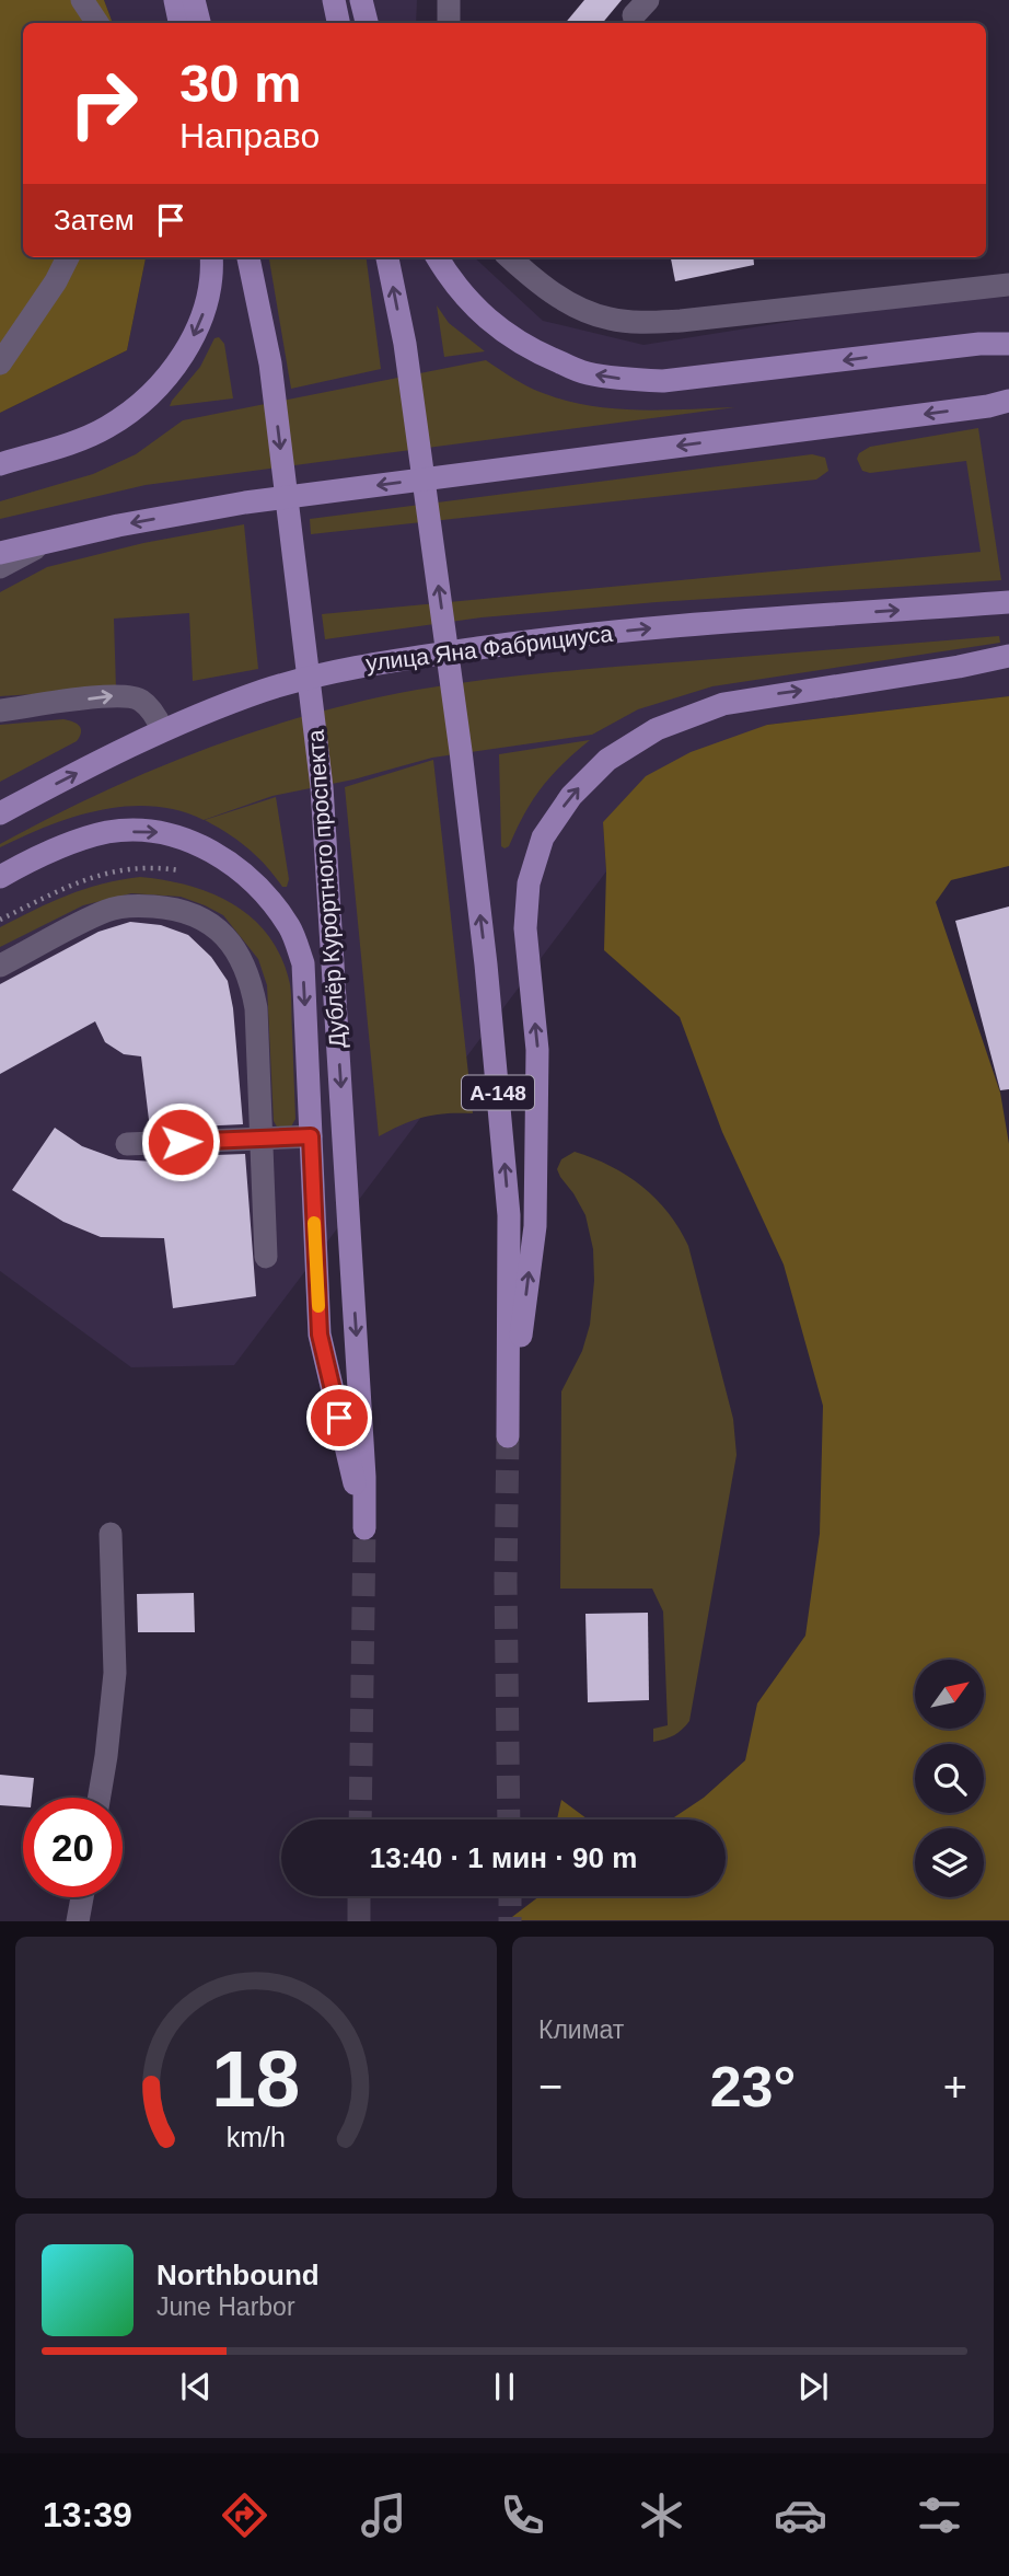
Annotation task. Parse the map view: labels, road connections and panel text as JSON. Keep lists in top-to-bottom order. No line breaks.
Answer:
{"streets":{"main road":["улица Яна Фабрициуса","Дублёр Курортного проспекта","А-148"]},"north":"top right","page":{"turn":["30 m","Направо"],"then":"Затем","limit":"20","trip":"13:40 · 1 мин · 90 m","tile":"Климат","heat":["−","23°","+"],"song":["Northbound","June Harbor"],"tabs":"13:39","gauge":["18","km/h"]}}
